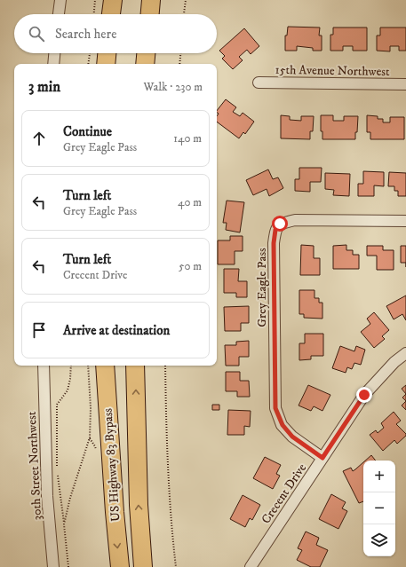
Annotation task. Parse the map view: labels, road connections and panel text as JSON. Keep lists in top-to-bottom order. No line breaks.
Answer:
{"streets":{"highway":["US Highway 83 Bypass"],"street":["15th Avenue Northwest","Grey Eagle Pass","30th Street Northwest","Crecent Drive"]},"crossings":[["Grey Eagle Pass","Crecent Drive"]],"page":{"search":"Search here","heading":["3 min","Walk · 230 m"],"list":[["Continue","Grey Eagle Pass","140 m"],["Turn left","Grey Eagle Pass","40 m"],["Turn left","Crecent Drive","50 m"],"Arrive at destination"],"map_buttons":["+","−"]}}
